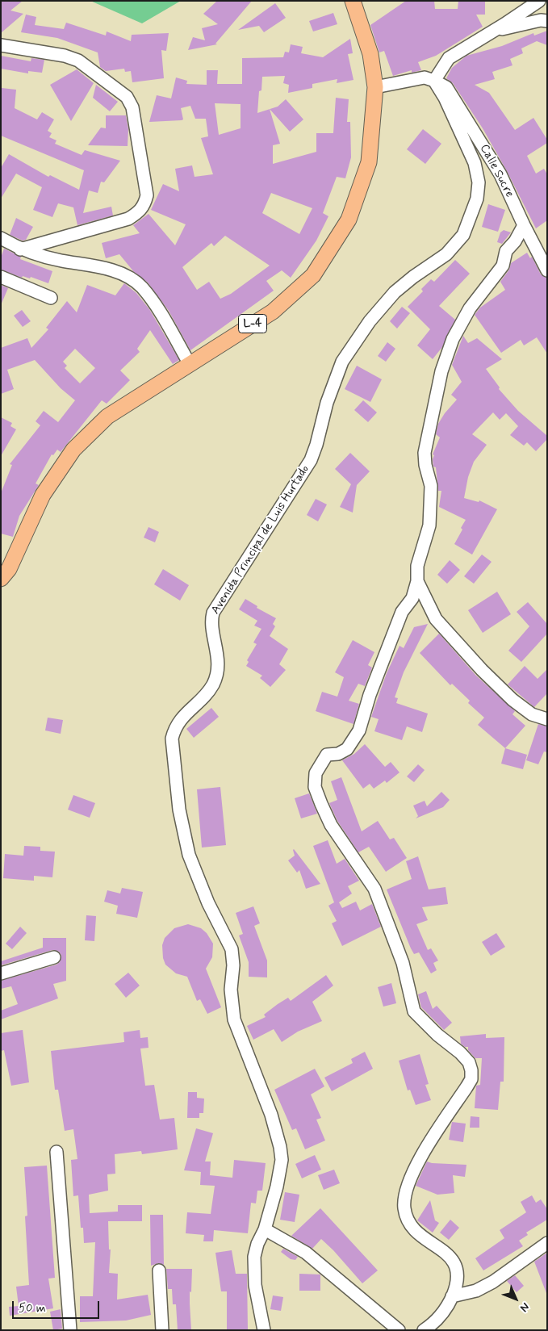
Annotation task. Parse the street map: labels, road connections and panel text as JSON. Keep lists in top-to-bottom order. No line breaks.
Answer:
{"streets":{"main road":["L-4"],"street":["Calle Sucre","Avenida Principal de Luis Hurtado"]},"crossings":[["Calle Sucre","Avenida Principal de Luis Hurtado"]],"scale_bar":"50 m","north":"bottom right"}
